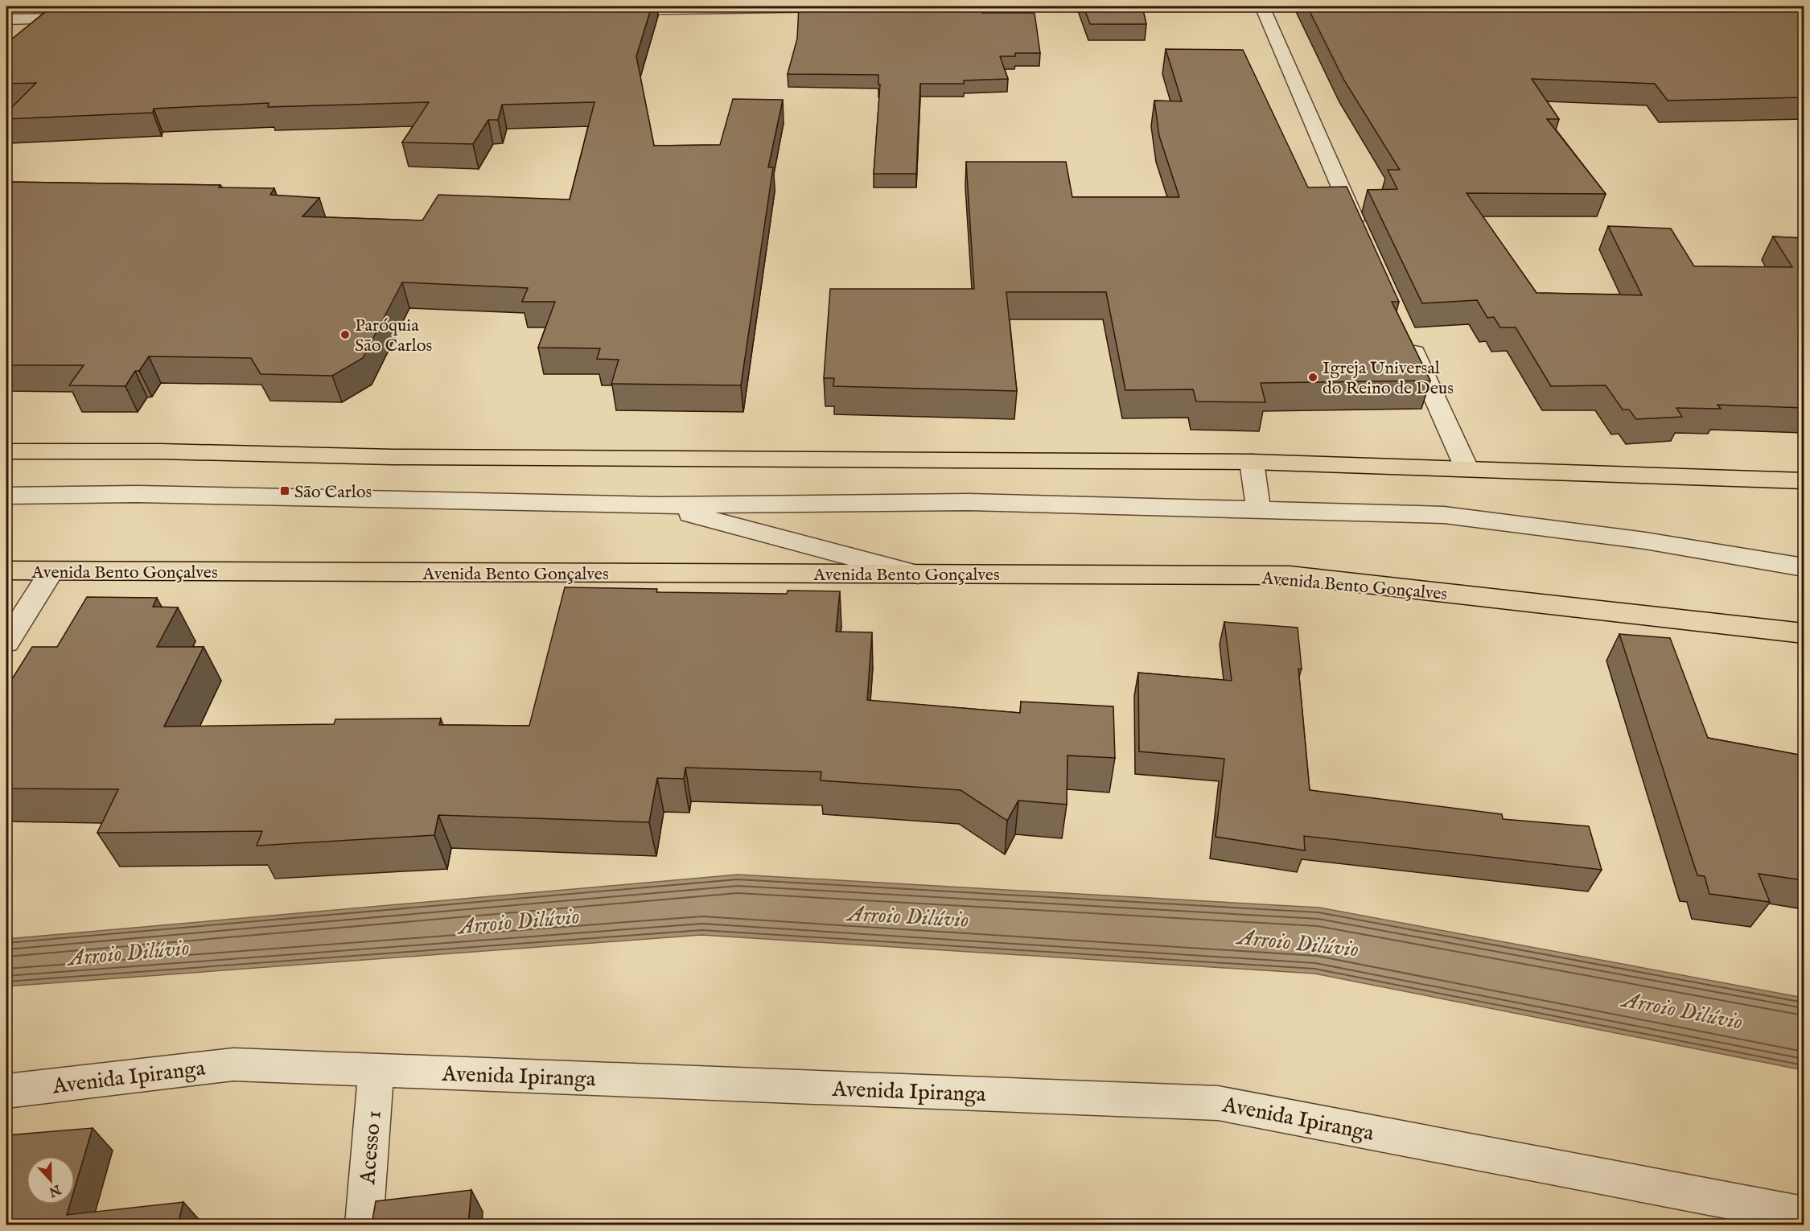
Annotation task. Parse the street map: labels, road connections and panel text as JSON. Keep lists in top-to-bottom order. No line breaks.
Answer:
{"streets":{"main road":["Avenida Bento Gonçalves"],"street":["Avenida Ipiranga","Acesso 1"]},"crossings":[["Avenida Ipiranga","Acesso 1"]],"water":["Arroio Dilúvio"],"places":{"other":["Paróquia São Carlos","Igreja Universal do Reino de Deus"],"transit":["São Carlos"]},"north":"bottom"}
